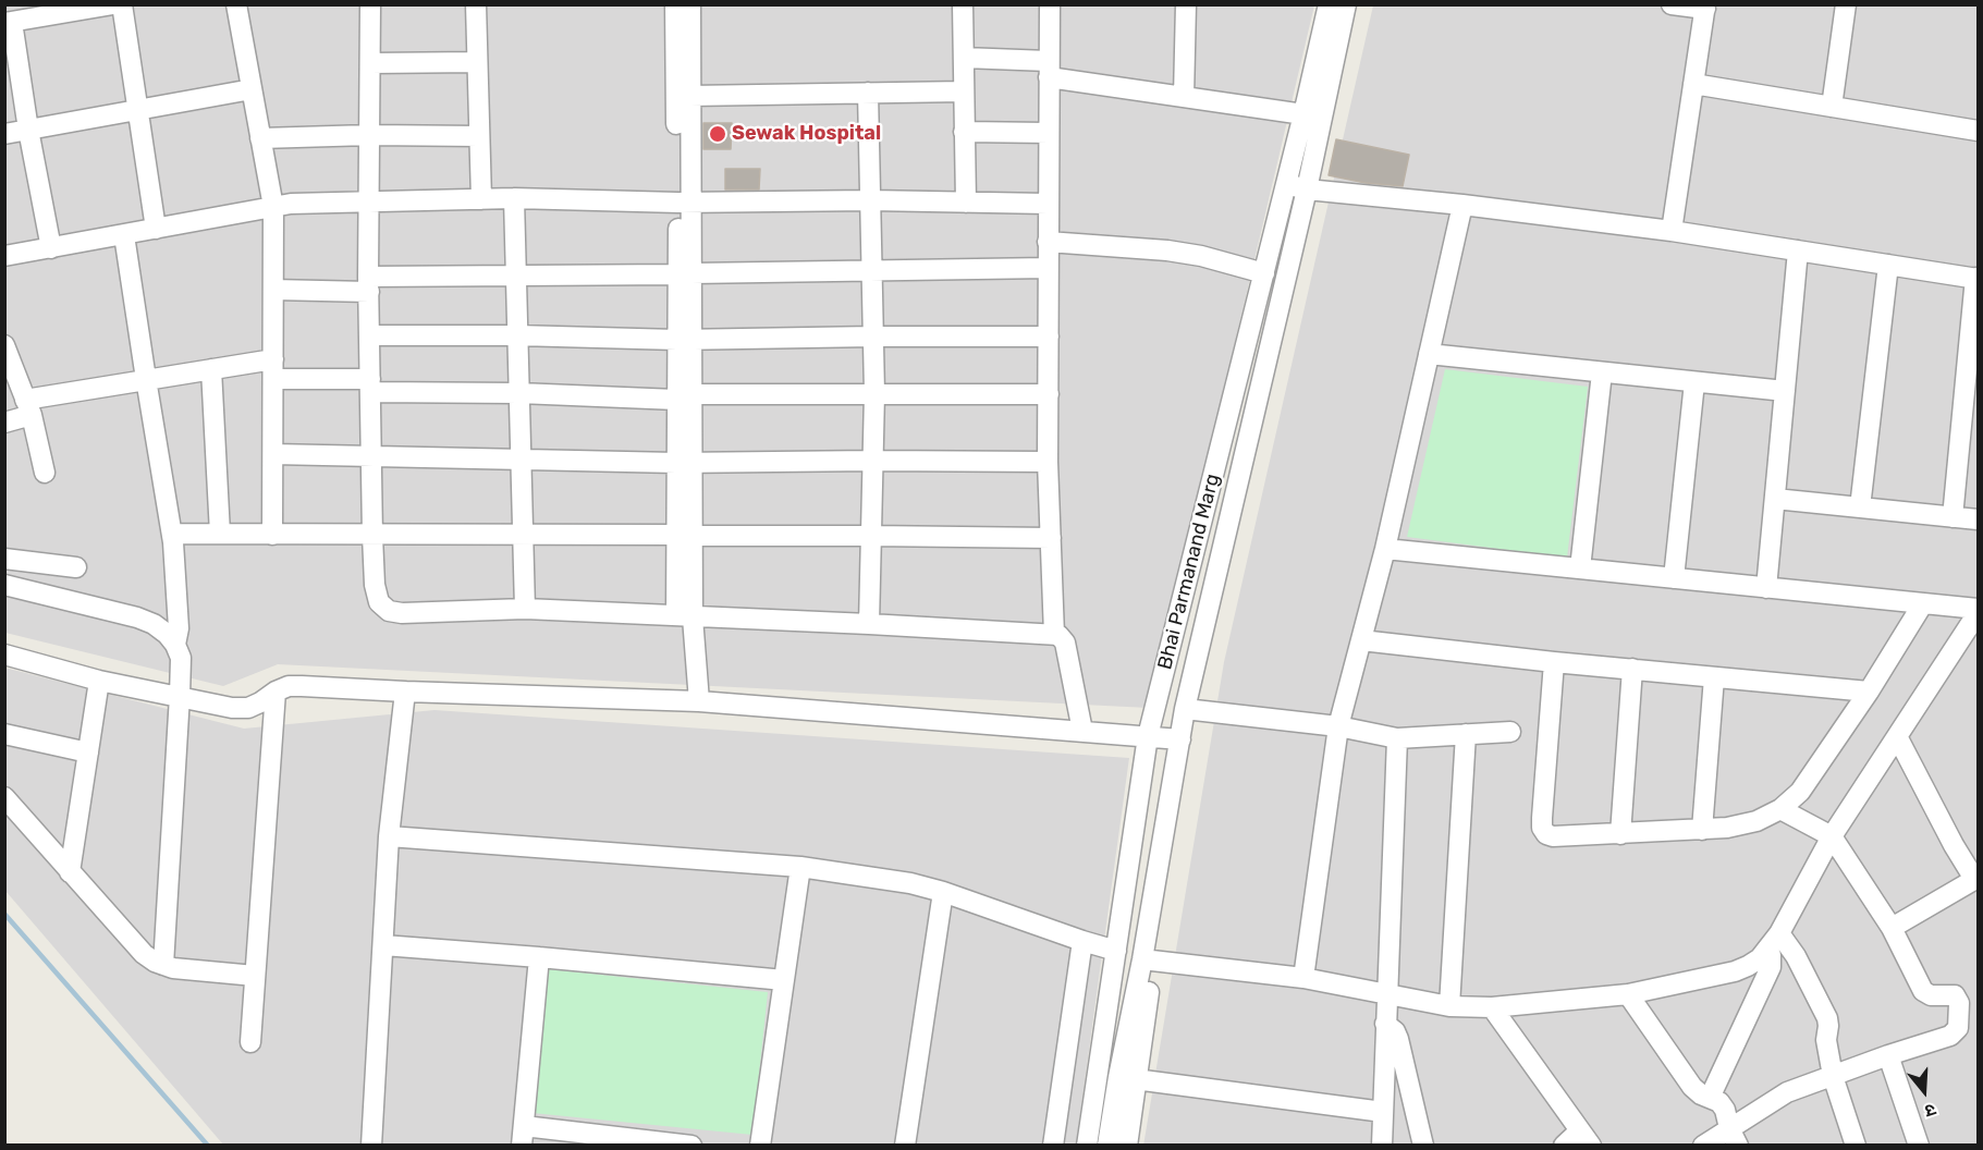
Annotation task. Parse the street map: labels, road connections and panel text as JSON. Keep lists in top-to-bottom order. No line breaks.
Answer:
{"streets":{"street":["Bhai Parmanand Marg"]},"places":["Sewak Hospital"],"north":"bottom"}
